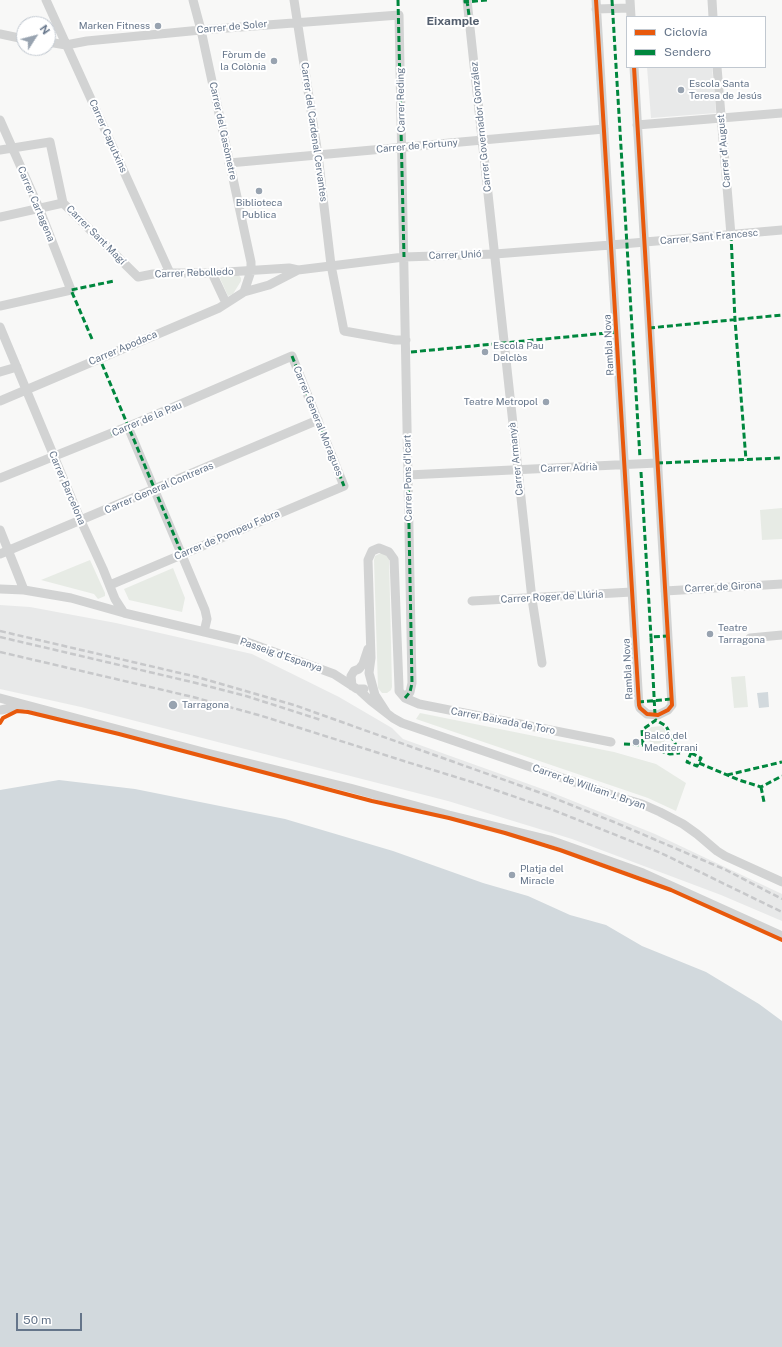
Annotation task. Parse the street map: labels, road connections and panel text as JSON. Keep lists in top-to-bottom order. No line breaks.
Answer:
{"streets":{"street":["Carrer de Soler","Carrer Reding","Carrer Governador González","Carrer del Gasòmetre","Carrer del Cardenal Cervantes","Carrer Caputxins","Carrer de Fortuny","Carrer d'August","Carrer Cartagena","Carrer Sant Magí","Carrer Sant Francesc","Carrer Unió","Carrer Rebolledo","Rambla Nova","Carrer Apodaca","Carrer de la Pau","Carrer General Moragues","Carrer Armanyà","Carrer Adrià","Carrer Pons d'Icart","Carrer Barcelona","Carrer General Contreras","Carrer de Pompeu Fabra","Carrer de Girona","Carrer Roger de Llúria","Passeig d'Espanya","Carrer Baixada de Toro","Carrer de William J. Bryan"]},"crossings":[["Carrer de Soler","Carrer Reding"],["Carrer de Soler","Carrer del Gasòmetre"],["Carrer de Soler","Carrer del Cardenal Cervantes"],["Carrer de Soler","Carrer Caputxins"],["Carrer Reding","Carrer de Fortuny"],["Carrer Reding","Carrer Unió"],["Carrer Reding","Carrer Pons d'Icart"],["Carrer Governador González","Carrer de Fortuny"],["Carrer Governador González","Carrer Unió"],["Carrer Governador González","Carrer Armanyà"],["Carrer del Gasòmetre","Carrer de Fortuny"],["Carrer del Gasòmetre","Carrer Unió"],["Carrer del Gasòmetre","Carrer Rebolledo"],["Carrer del Cardenal Cervantes","Carrer de Fortuny"],["Carrer del Cardenal Cervantes","Carrer Unió"],["Carrer del Cardenal Cervantes","Carrer Pons d'Icart"],["Carrer Caputxins","Carrer Rebolledo"],["Carrer de Fortuny","Rambla Nova"],["Carrer d'August","Carrer Sant Francesc"],["Carrer Cartagena","Carrer Sant Magí"],["Carrer Sant Magí","Carrer Rebolledo"],["Carrer Sant Francesc","Carrer Unió"],["Carrer Sant Francesc","Rambla Nova"],["Carrer Unió","Carrer Rebolledo"],["Carrer Unió","Rambla Nova"],["Carrer Unió","Carrer Apodaca"],["Carrer Unió","Carrer Armanyà"],["Carrer Unió","Carrer Pons d'Icart"],["Rambla Nova","Carrer Adrià"],["Rambla Nova","Carrer de Girona"],["Rambla Nova","Carrer Roger de Llúria"],["Carrer Apodaca","Carrer Barcelona"],["Carrer de la Pau","Carrer General Moragues"],["Carrer de la Pau","Carrer Barcelona"],["Carrer General Moragues","Carrer General Contreras"],["Carrer General Moragues","Carrer de Pompeu Fabra"],["Carrer Armanyà","Carrer Adrià"],["Carrer Armanyà","Carrer Roger de Llúria"],["Carrer Adrià","Carrer Pons d'Icart"],["Carrer Pons d'Icart","Carrer Baixada de Toro"],["Carrer Barcelona","Carrer General Contreras"],["Carrer Barcelona","Carrer de Pompeu Fabra"],["Carrer Barcelona","Passeig d'Espanya"],["Passeig d'Espanya","Carrer de William J. Bryan"]],"districts":["Eixample"],"places":["Marken Fitness","Fòrum de la Colònia","Escola Santa Teresa de Jesús","Biblioteca Publica","Escola Pau Delclòs","Teatre Metropol","Teatre Tarragona","Tarragona","Balcó del Mediterrani","Platja del Miracle"],"legend":["Ciclovía","Sendero"],"scale_bar":"50 m","north":"top right"}
